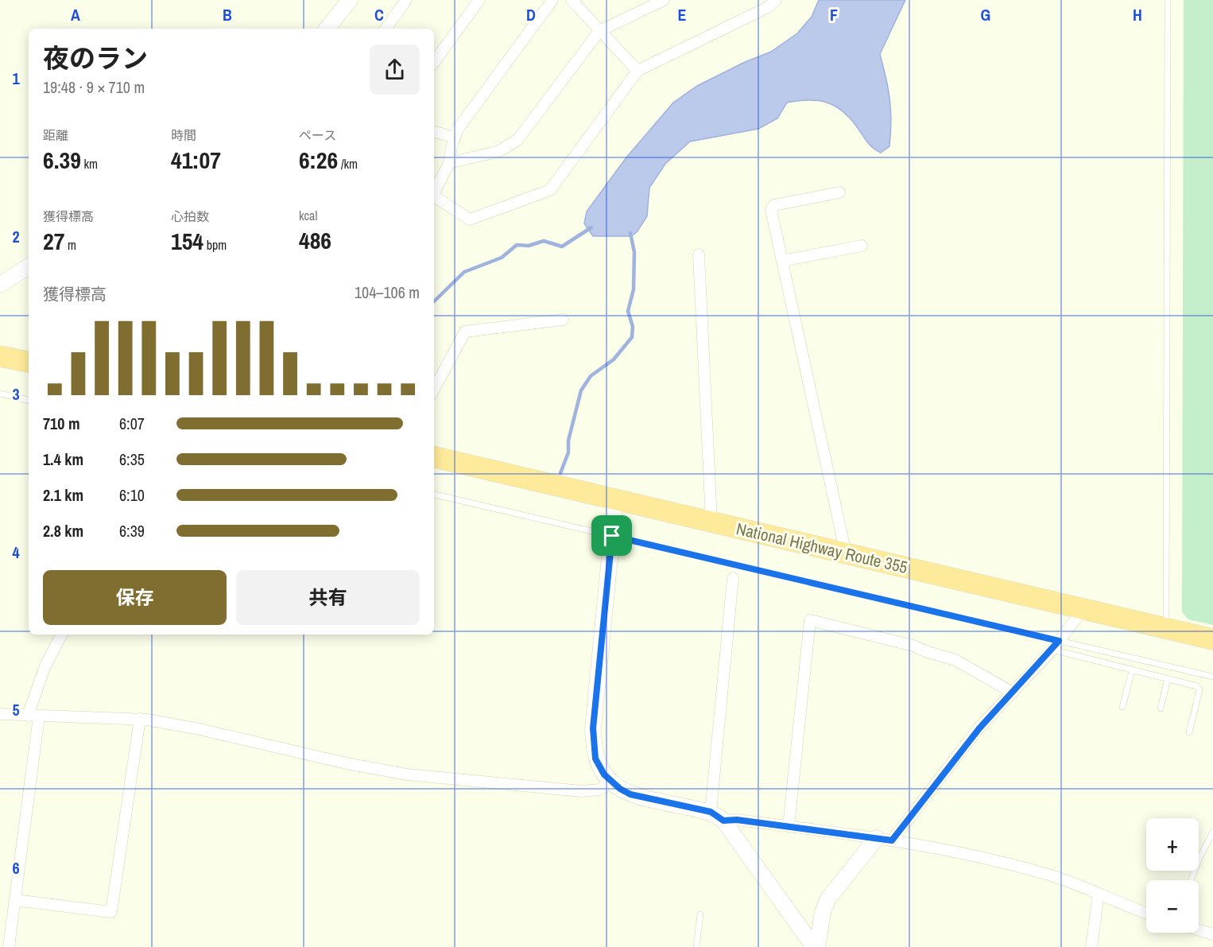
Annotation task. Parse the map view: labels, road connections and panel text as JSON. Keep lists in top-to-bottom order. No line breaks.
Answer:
{"streets":{"highway":["National Highway Route 355"]},"page":{"heading":["夜のラン","19:48 · 9 × 710 m"],"stats":[["距離","6.39 km"],["時間","41:07"],["ペース","6:26 /km"],["獲得標高","27 m"],["心拍数","154 bpm"],["kcal","486"]],"chart":["獲得標高","104–106 m"],"list":[{"name":"710 m","note":"6:07"},{"name":"1.4 km","note":"6:35"},{"name":"2.1 km","note":"6:10"},{"name":"2.8 km","note":"6:39"}],"buttons":["保存","共有"],"map_buttons":["+","−"]},"grid":{"columns":["A","B","C","D","E","F","G","H"],"rows":["1","2","3","4","5","6"]}}
